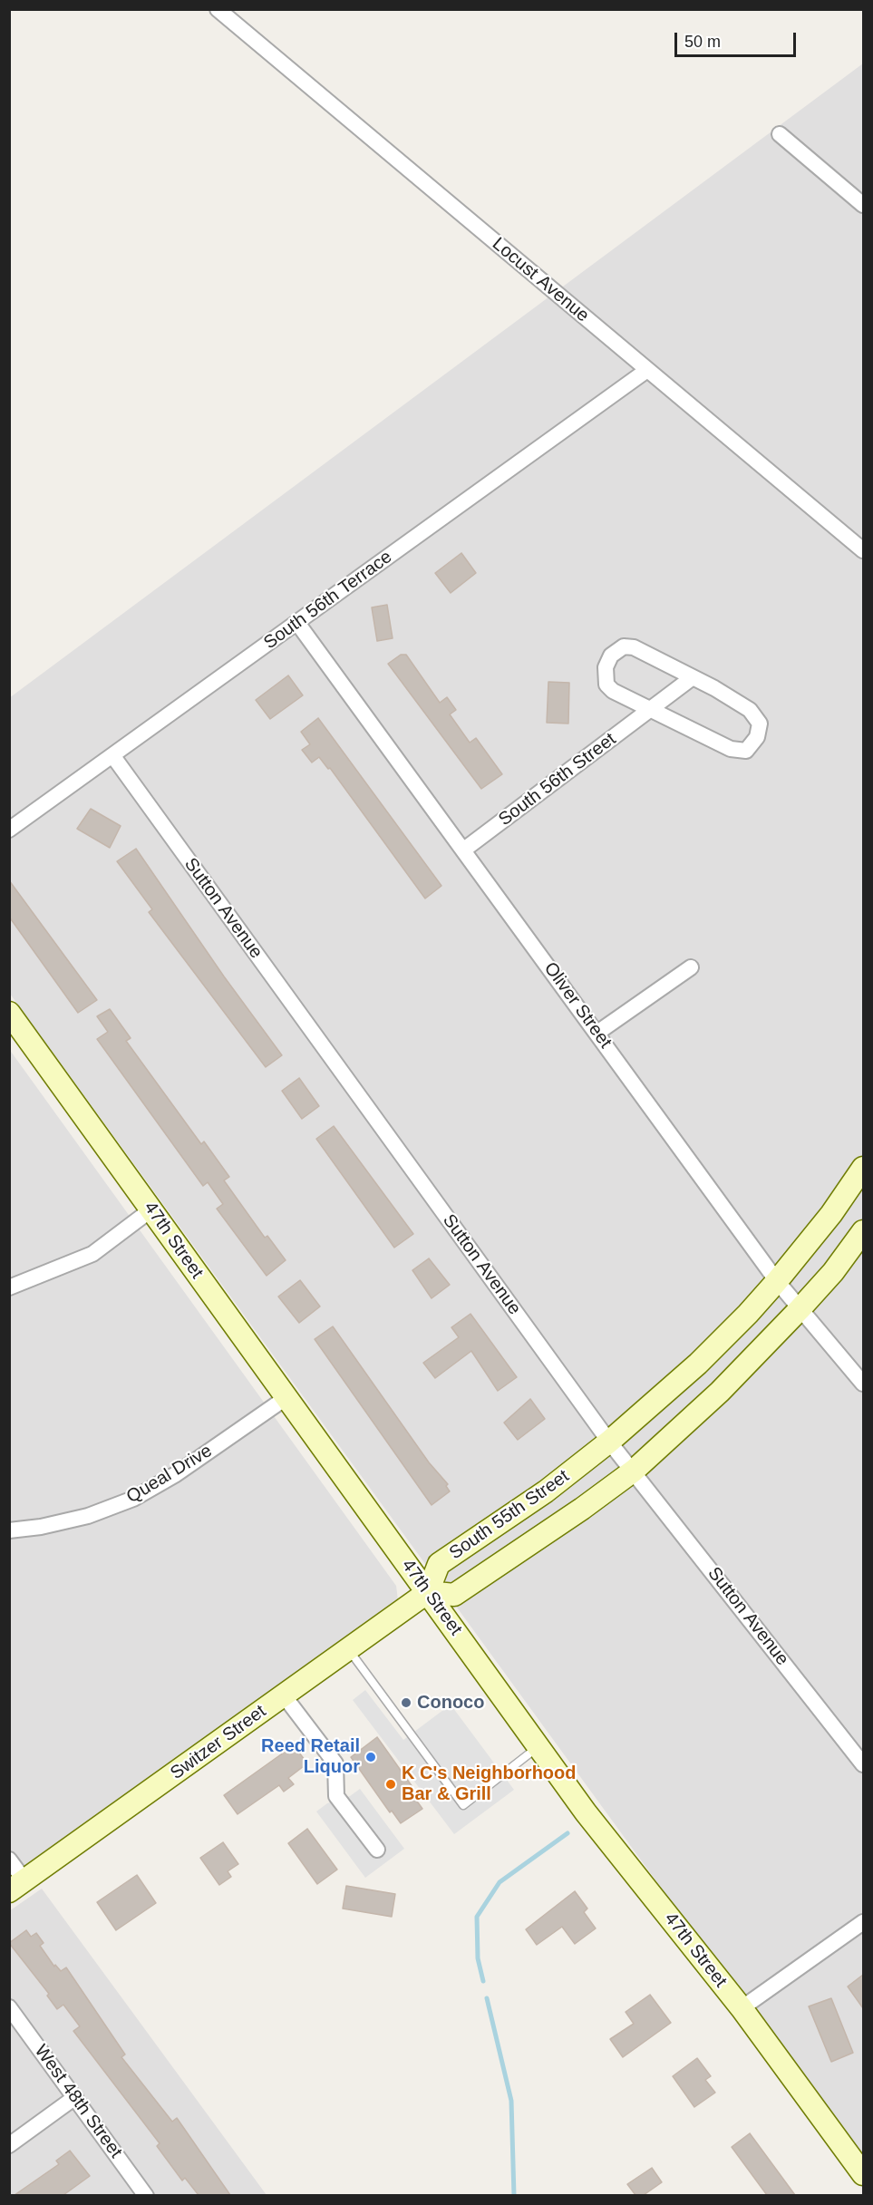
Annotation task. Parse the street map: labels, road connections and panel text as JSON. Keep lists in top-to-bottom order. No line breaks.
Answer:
{"streets":{"street":["Locust Avenue","South 56th Terrace","South 56th Street","Sutton Avenue","Oliver Street","47th Street","Queal Drive","South 55th Street","Switzer Street","West 48th Street"]},"crossings":[["Locust Avenue","South 56th Terrace"],["South 56th Terrace","Sutton Avenue"],["South 56th Terrace","Oliver Street"],["South 56th Street","Oliver Street"],["Sutton Avenue","South 55th Street"],["Oliver Street","South 55th Street"],["47th Street","Queal Drive"],["47th Street","South 55th Street"],["47th Street","Switzer Street"],["South 55th Street","Switzer Street"]],"places":["Conoco","Reed Retail Liquor","K C's Neighborhood Bar & Grill"],"scale_bar":"50 m"}
